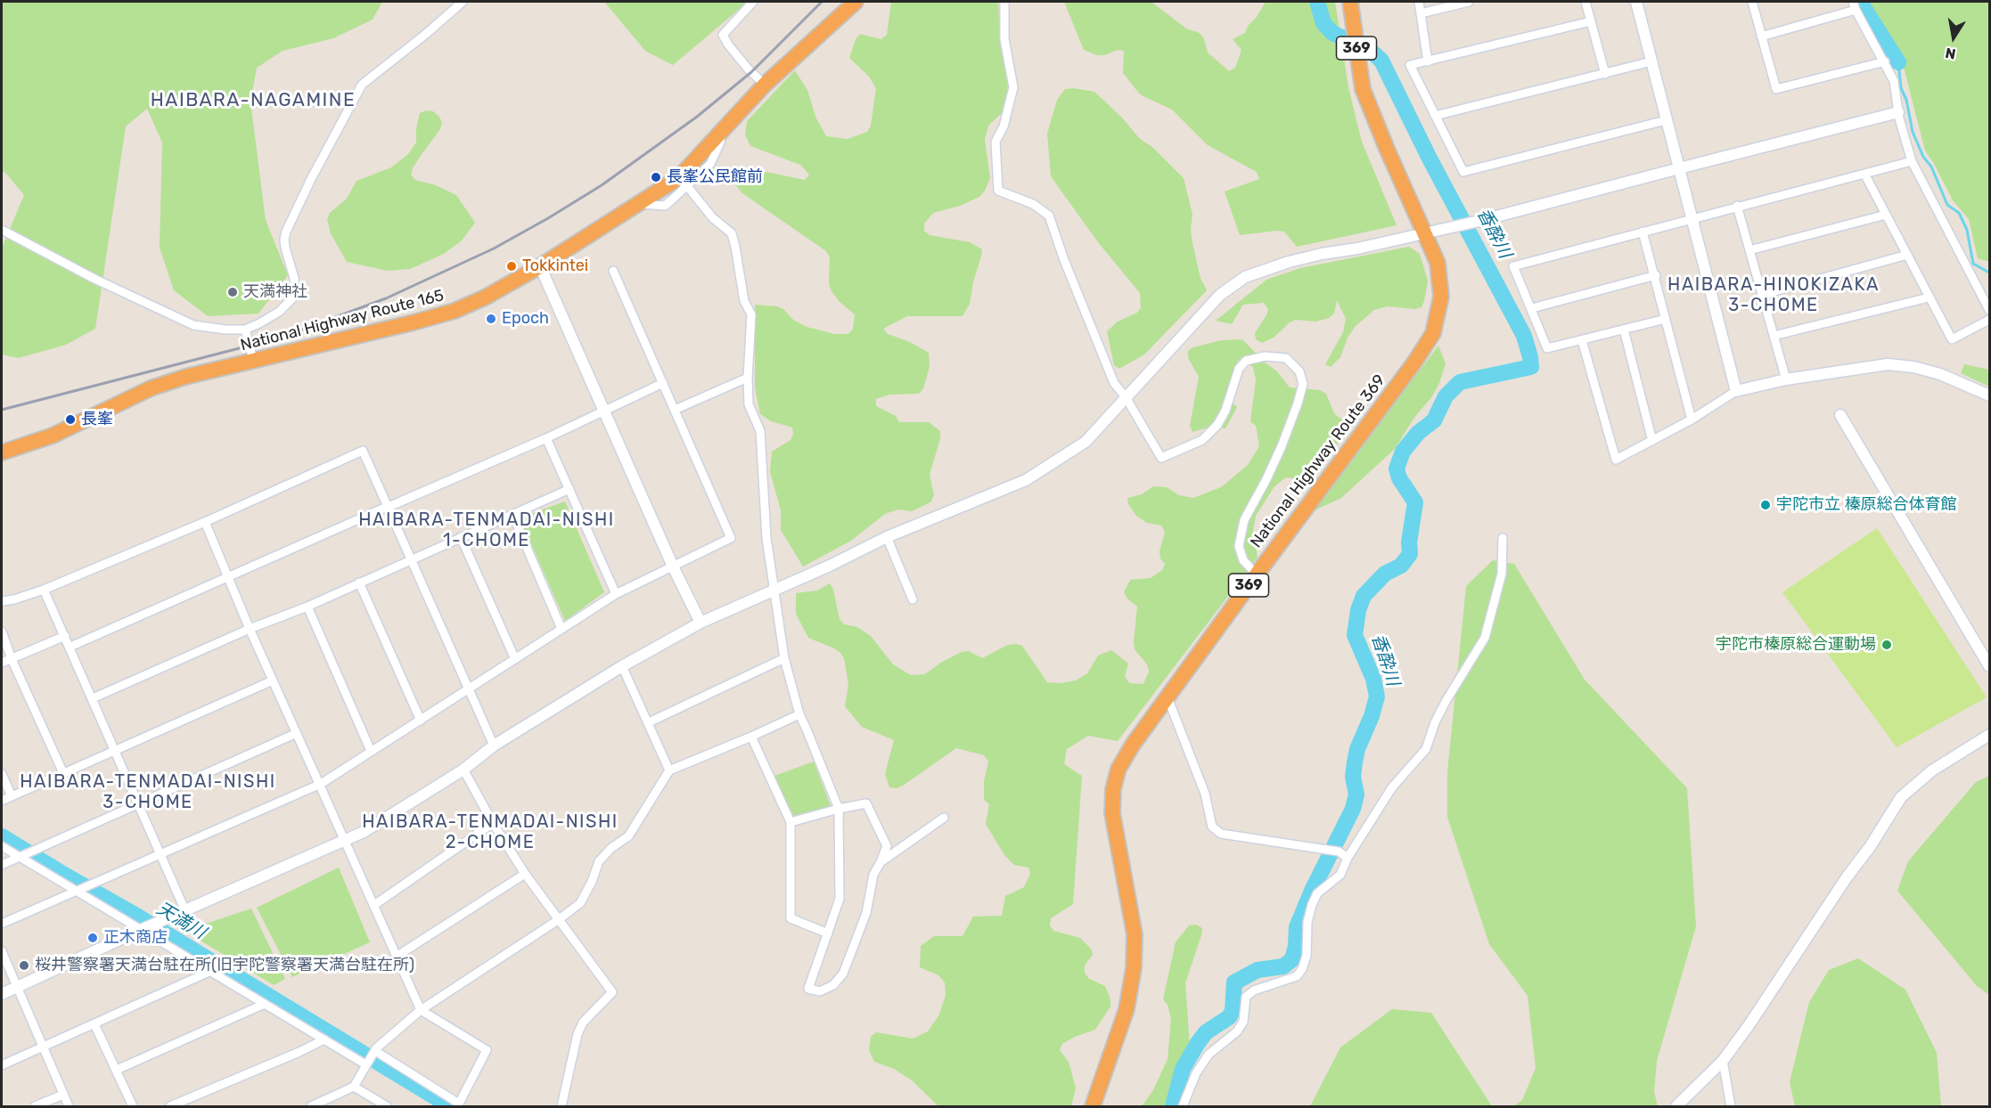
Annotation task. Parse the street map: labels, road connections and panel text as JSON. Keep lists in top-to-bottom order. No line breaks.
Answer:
{"streets":{"highway":["369","National Highway Route 165","National Highway Route 369"]},"districts":["HAIBARA-NAGAMINE","HAIBARA-HINOKIZAKA 3-CHOME","HAIBARA-TENMADAI-NISHI 1-CHOME","HAIBARA-TENMADAI-NISHI 3-CHOME","HAIBARA-TENMADAI-NISHI 2-CHOME"],"water":["香酔川","天満川"],"places":["長峯公民館前","Tokkintei","天満神社","Epoch","長峯","宇陀市立 榛原総合体育館","宇陀市榛原総合運動場","正木商店","桜井警察署天満台駐在所(旧宇陀警察署天満台駐在所)"],"north":"bottom"}
